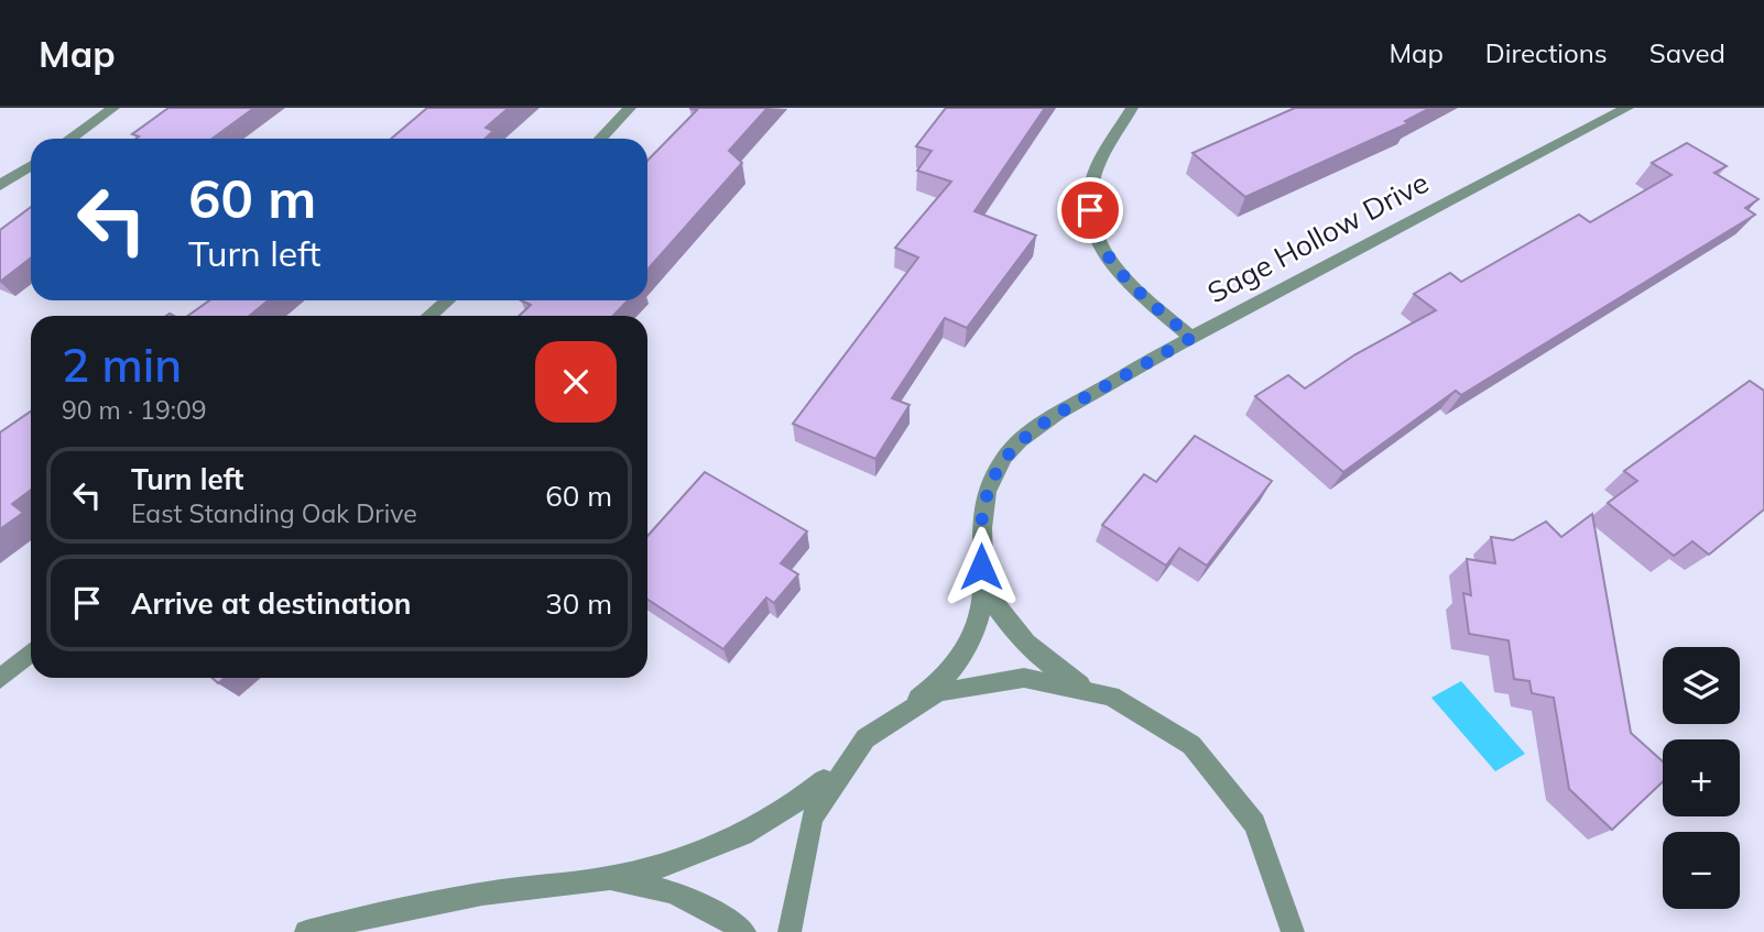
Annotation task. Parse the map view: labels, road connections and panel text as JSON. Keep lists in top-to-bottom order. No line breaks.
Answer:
{"streets":{"street":["Sage Hollow Drive"]},"page":{"header":"Map","nav":["Map","Directions","Saved"],"turn":["60 m","Turn left"],"heading":["2 min","90 m · 19:09"],"list":[{"name":"Turn left","note":"East Standing Oak Drive","value":"60 m"},{"name":"Arrive at destination","value":"30 m"}],"map_buttons":["+","−"]}}
